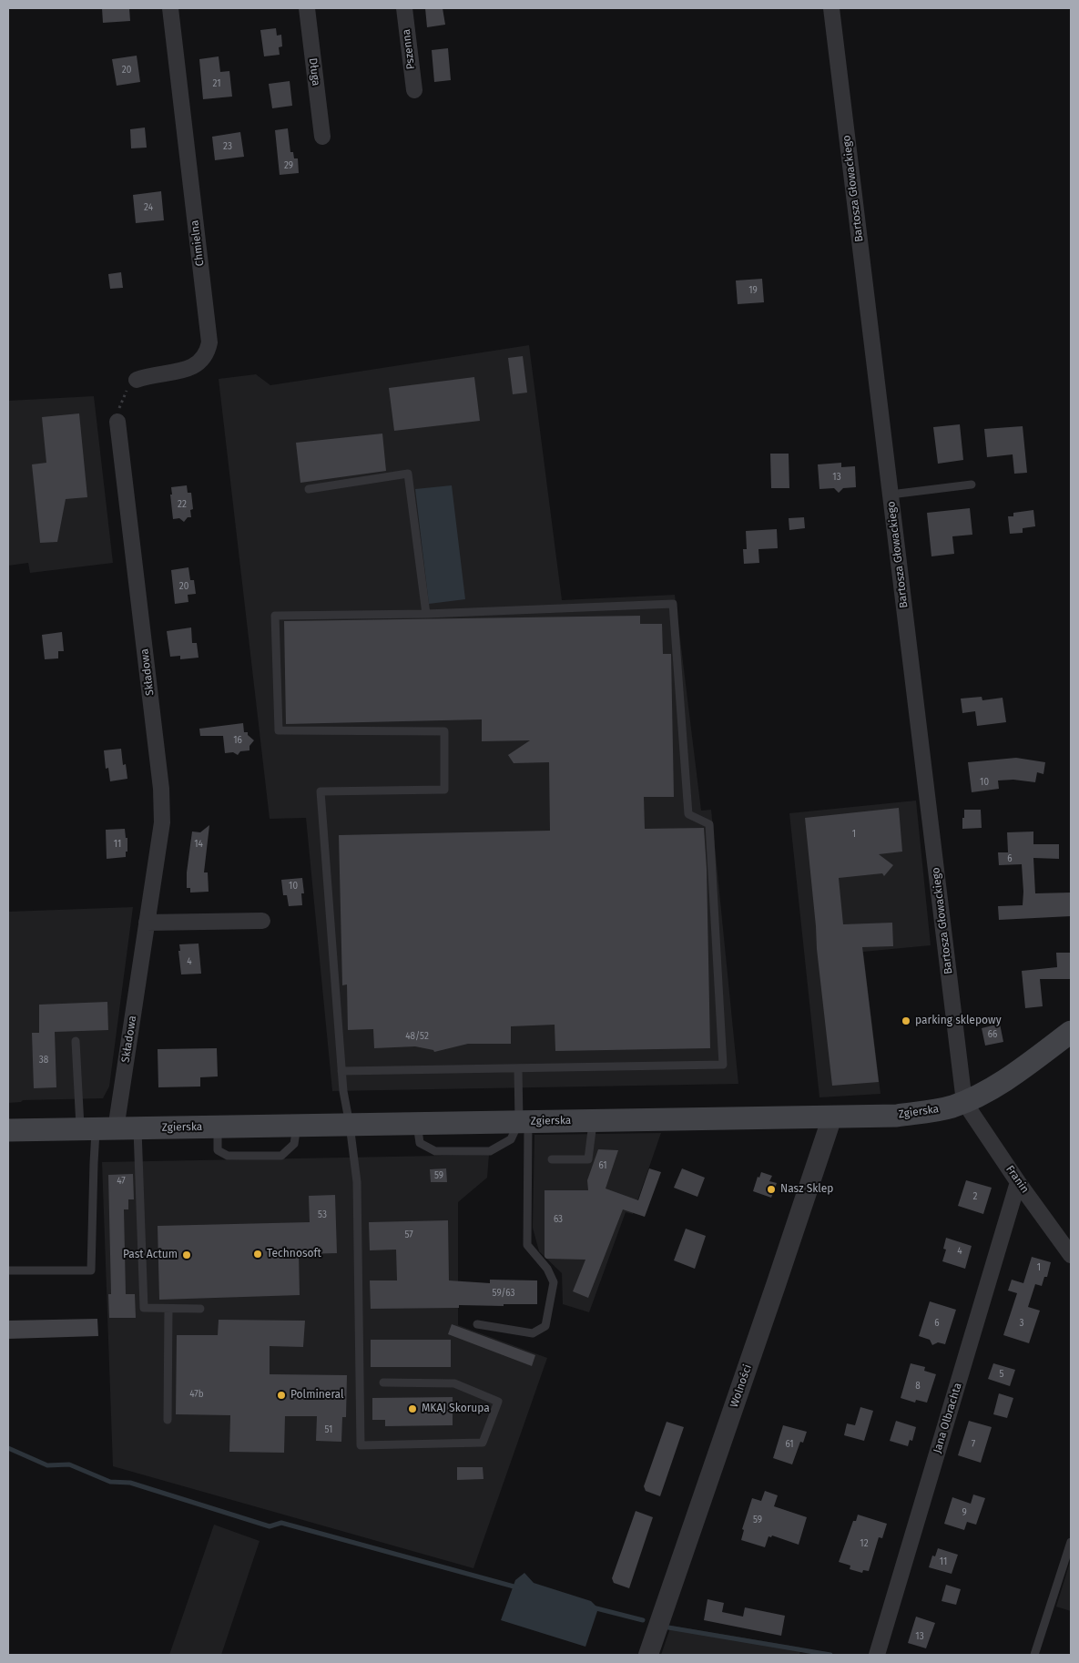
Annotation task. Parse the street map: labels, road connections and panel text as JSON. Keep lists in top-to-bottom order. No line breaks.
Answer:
{"streets":{"main road":["Zgierska"],"street":["Pszenna","Długa","Bartosza Głowackiego","Chmielna","Składowa","Franin","Wolności","Jana Olbrachta"]},"crossings":[["Bartosza Głowackiego","Zgierska"],["Bartosza Głowackiego","Franin"],["Składowa","Zgierska"],["Zgierska","Franin"],["Zgierska","Wolności"],["Franin","Jana Olbrachta"]],"places":["parking sklepowy","Nasz Sklep","Technosoft","Past Actum","Polmineral","MKAJ Skorupa"],"house_numbers":["20","21","23","29","24","19","13","22","20","16","10","1","11","14","6","10","4","66","48/52","38","61","59","47","2","53","63","57","4","1","59/63","6","3","5","8","47b","51","61","7","9","59","12","11","13"]}
